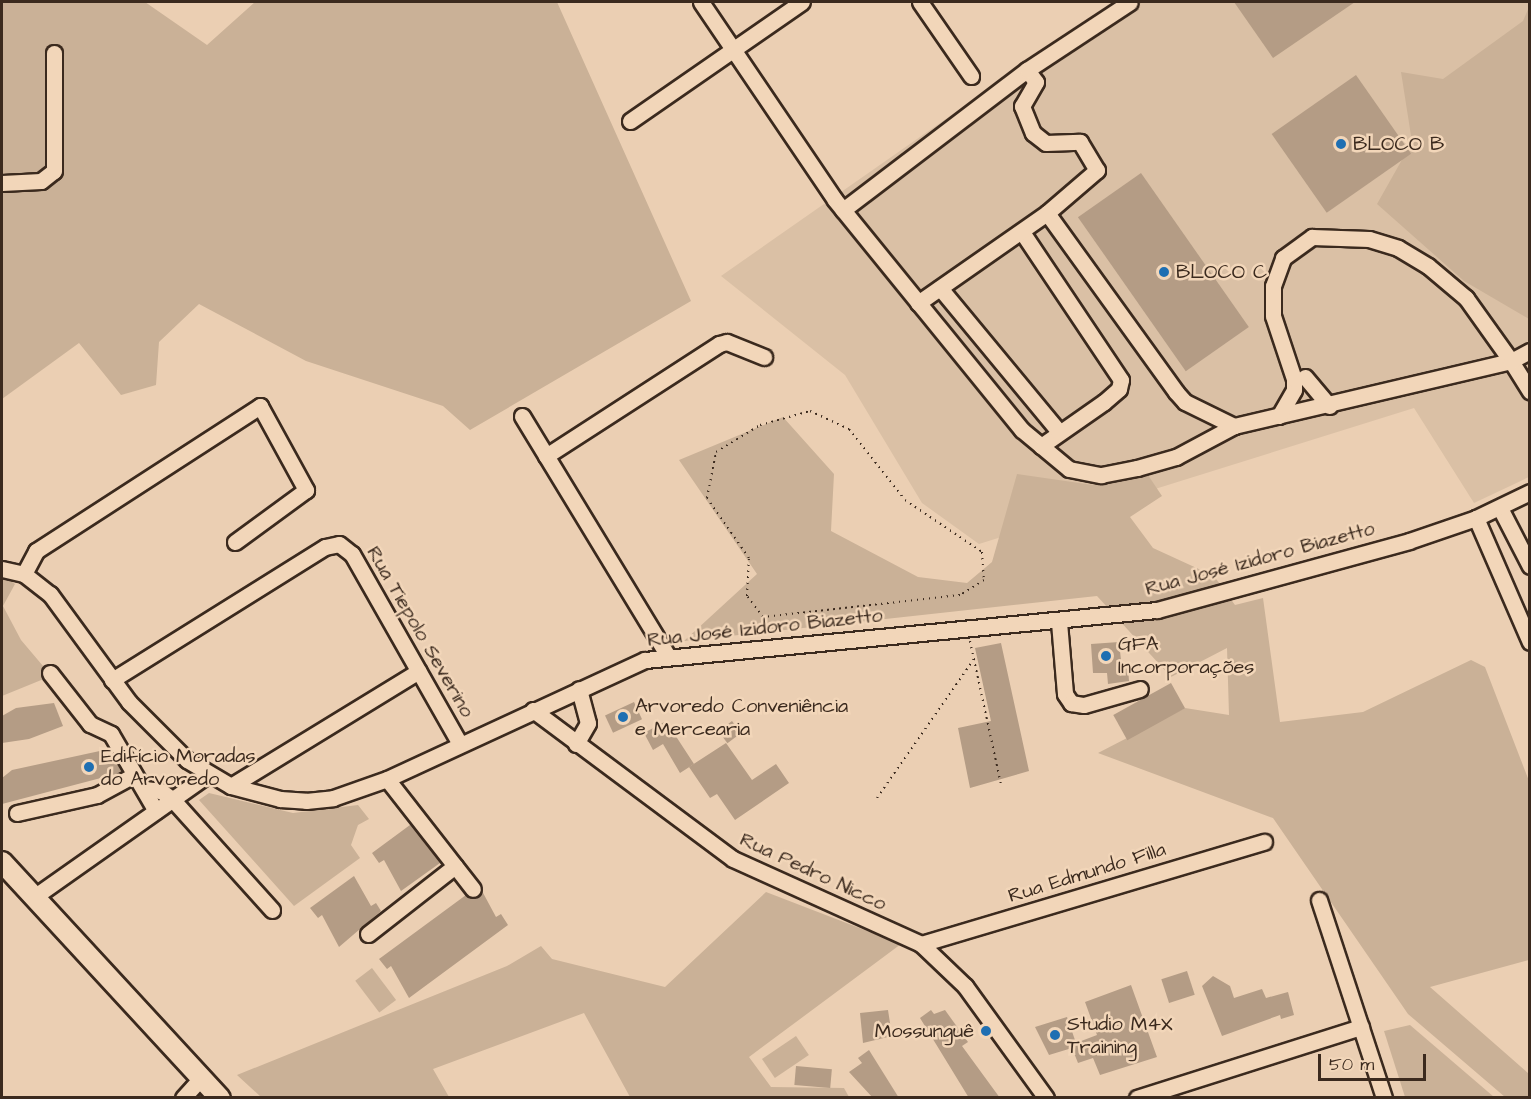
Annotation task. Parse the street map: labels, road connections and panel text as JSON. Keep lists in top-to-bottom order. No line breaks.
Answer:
{"streets":{"street":["Rua José Izidoro Biazetto","Rua Tiepolo Severino","Rua Pedro Nicco","Rua Edmundo Filla"]},"crossings":[["Rua José Izidoro Biazetto","Rua Tiepolo Severino"],["Rua José Izidoro Biazetto","Rua Pedro Nicco"],["Rua Pedro Nicco","Rua Edmundo Filla"]],"places":["BLOCO B","BLOCO C","GFA Incorporações","Arvoredo Conveniência e Mercearia","Edifício Moradas do Arvoredo","Mossunguê","Studio M4X Training"],"scale_bar":"50 m"}
